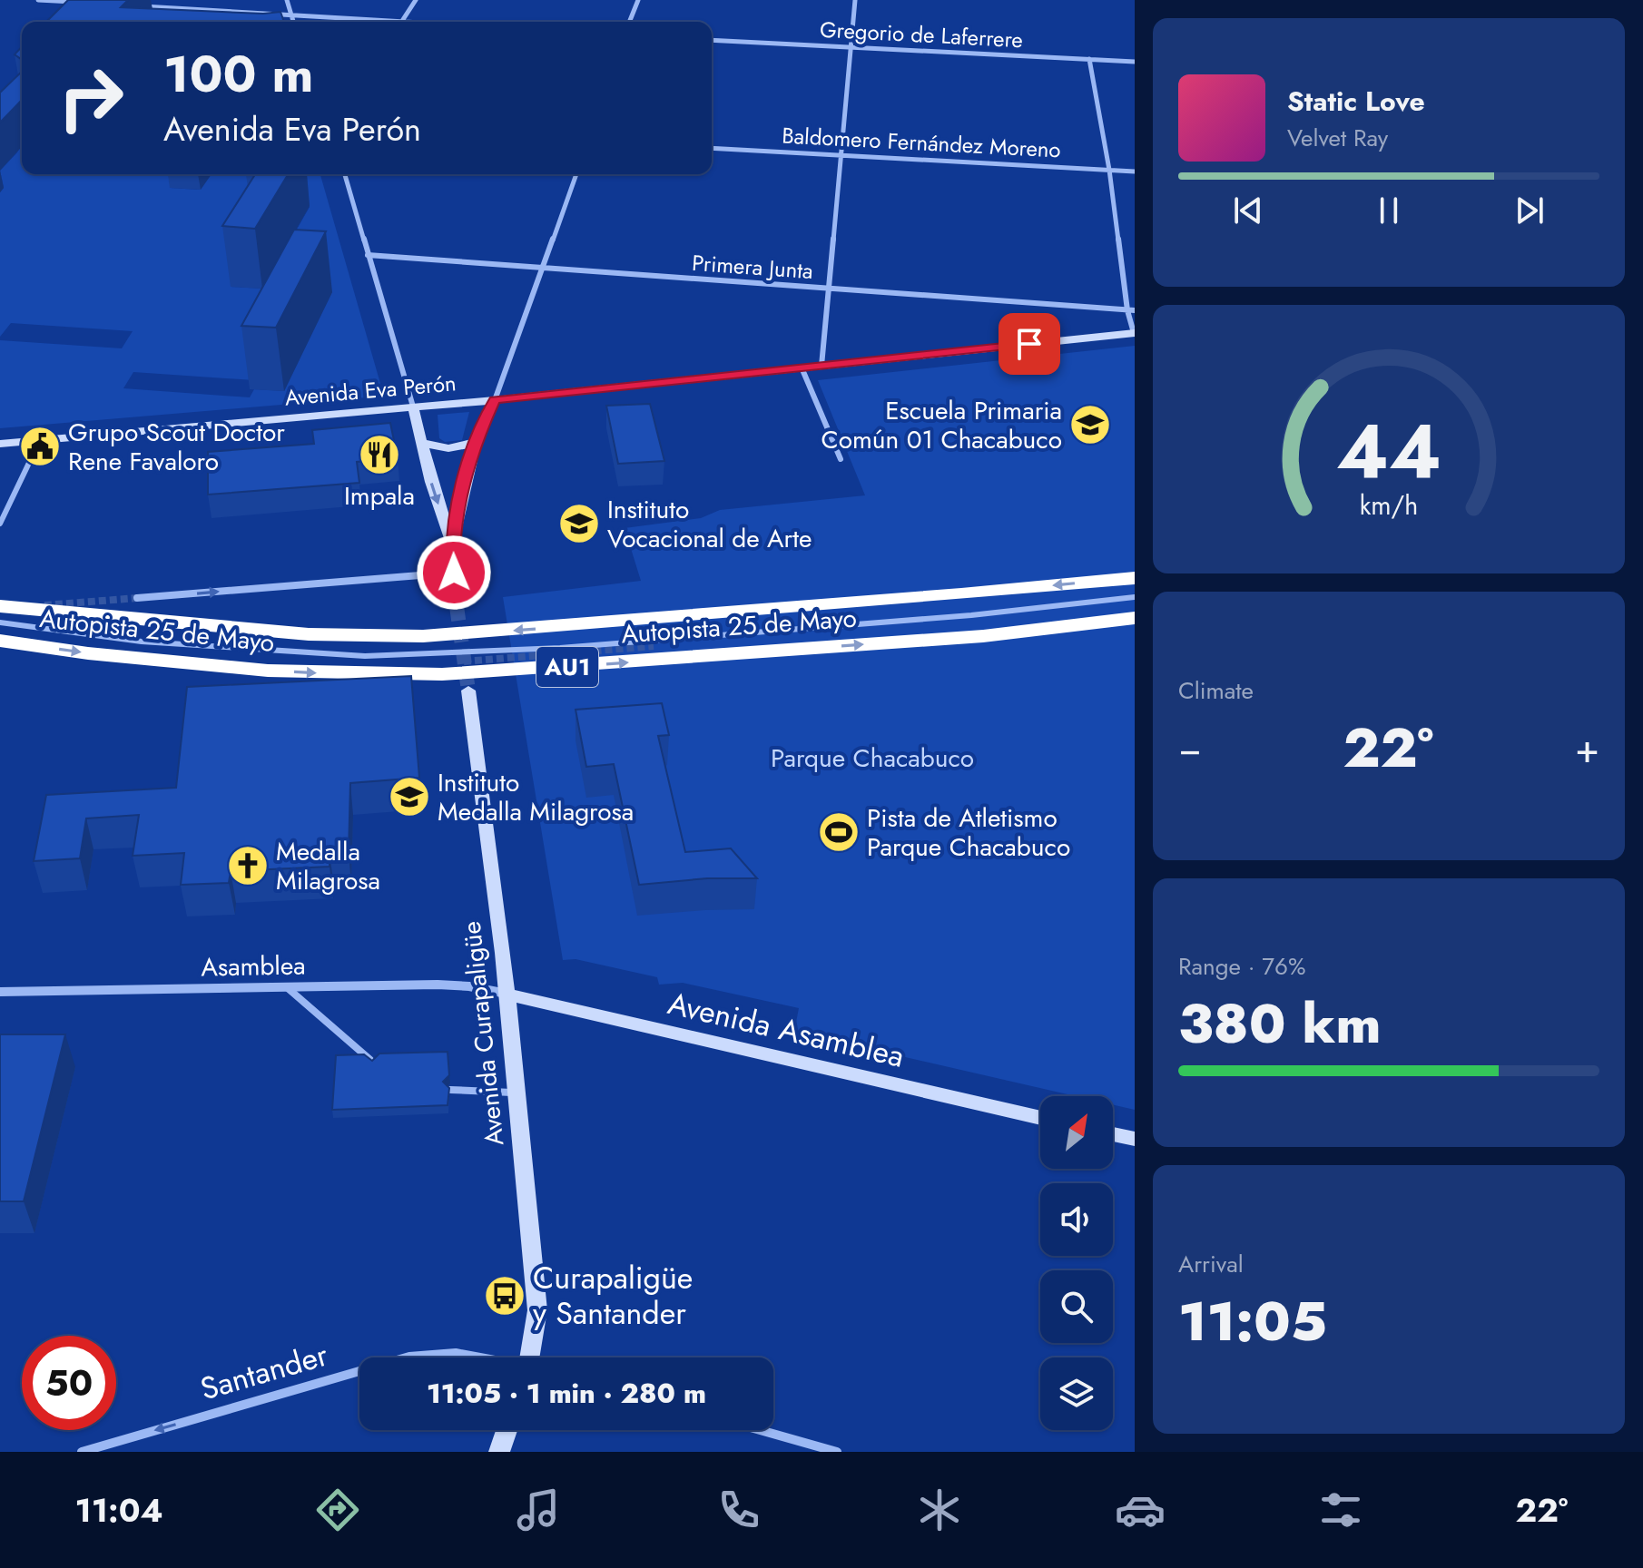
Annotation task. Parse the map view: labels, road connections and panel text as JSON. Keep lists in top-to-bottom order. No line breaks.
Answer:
{"streets":{"highway":["Autopista 25 de Mayo","AU1"],"main road":["Avenida Eva Perón","Avenida Asamblea","Avenida Curapaligüe"],"street":["Gregorio de Laferrere","Baldomero Fernández Moreno","Primera Junta","Asamblea","Santander"]},"crossings":[["Asamblea","Avenida Asamblea"],["Asamblea","Avenida Curapaligüe"],["Avenida Asamblea","Avenida Curapaligüe"]],"one_way":["Santander"],"parks":["Parque Chacabuco"],"places":{"school or university":["Escuela Primaria Común 01 Chacabuco","Instituto Vocacional de Arte","Instituto Medalla Milagrosa"],"public building":["Grupo Scout Doctor Rene Favaloro"],"restaurant":["Impala"],"sports":["Pista de Atletismo Parque Chacabuco"],"church":["Medalla Milagrosa"],"bus stop":["Curapaligüe y Santander"]},"north":"top right","page":{"turn":["100 m","Avenida Eva Perón"],"song":["Static Love","Velvet Ray"],"tile":["Climate",["Range · 76%","380 km"],["Arrival","11:05"]],"heat":["−","22°","+"],"limit":"50","trip":"11:05 · 1 min · 280 m","tabs":["11:04","22°"],"gauge":["44","km/h"]}}
